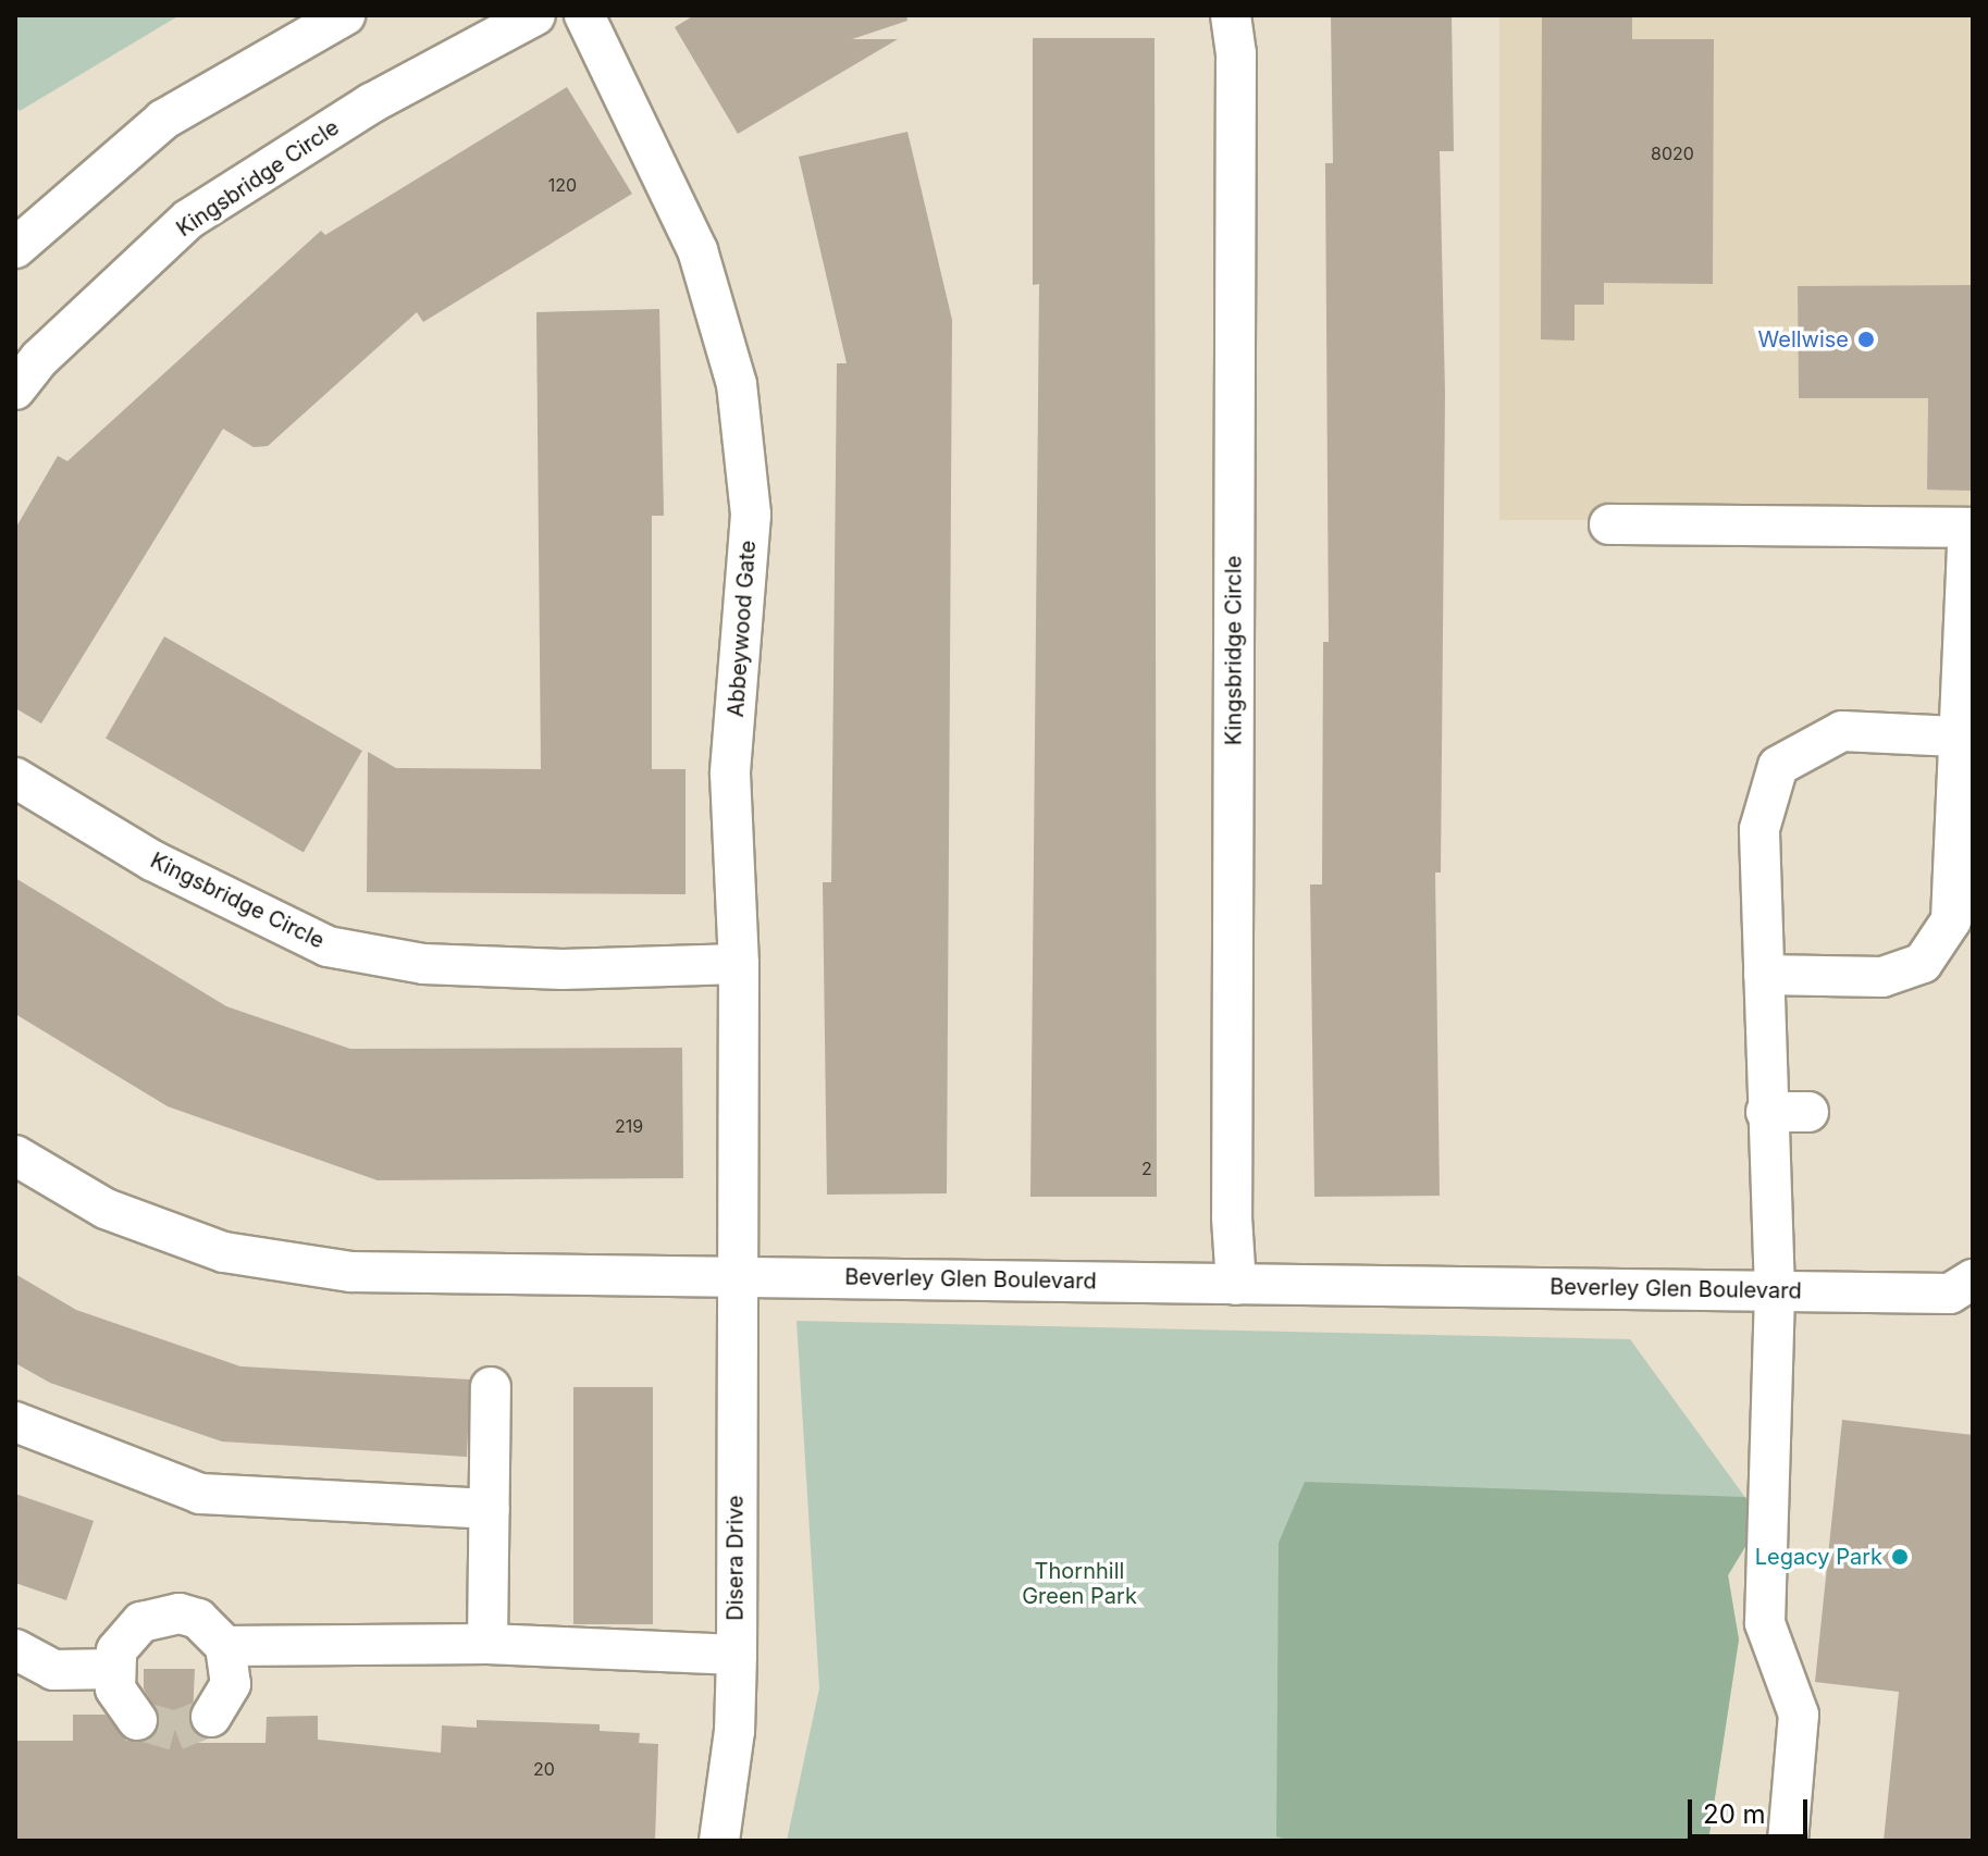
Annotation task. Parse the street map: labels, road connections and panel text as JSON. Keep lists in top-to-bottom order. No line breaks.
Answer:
{"streets":{"street":["Kingsbridge Circle","Abbeywood Gate","Beverley Glen Boulevard","Disera Drive"]},"crossings":[["Kingsbridge Circle","Abbeywood Gate"],["Kingsbridge Circle","Beverley Glen Boulevard"],["Abbeywood Gate","Beverley Glen Boulevard"],["Abbeywood Gate","Disera Drive"],["Beverley Glen Boulevard","Disera Drive"]],"parks":["Thornhill Green Park"],"places":["Wellwise","Legacy Park"],"house_numbers":["8020","120","219","2","20"],"scale_bar":"20 m"}
